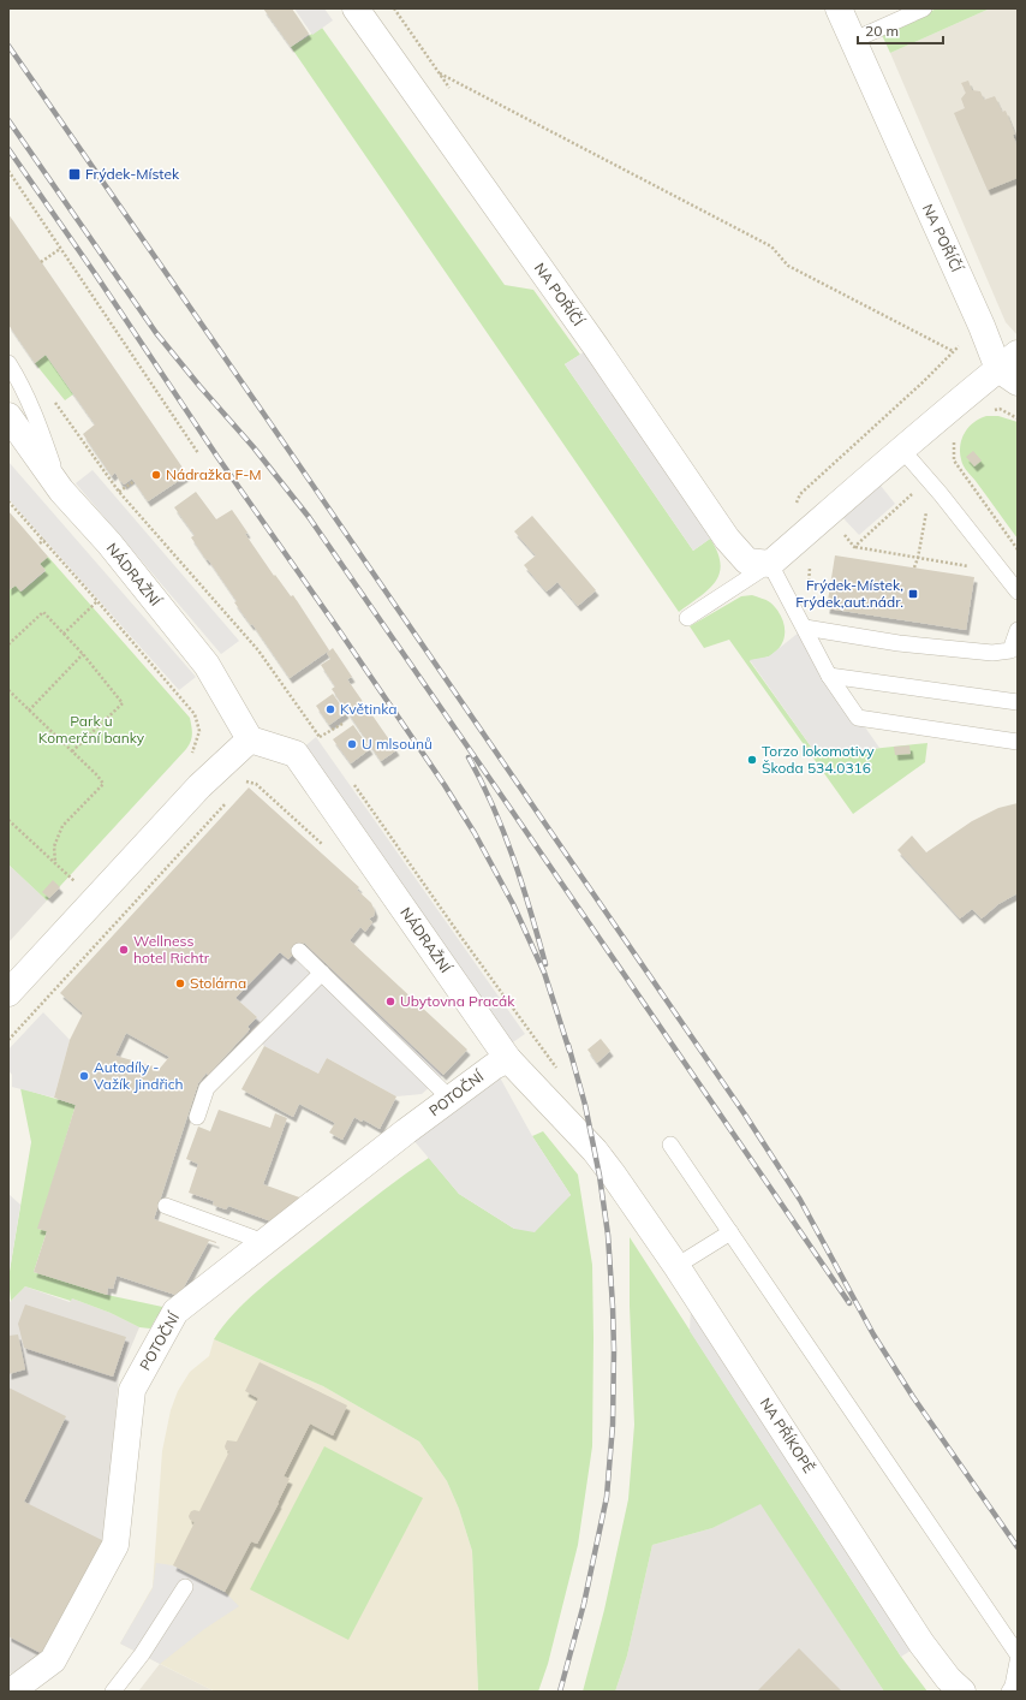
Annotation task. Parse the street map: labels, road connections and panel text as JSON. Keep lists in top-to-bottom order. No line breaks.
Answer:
{"streets":{"street":["NA POŘÍČÍ","NÁDRAŽNÍ","POTOČNÍ","NA PŘÍKOPĚ"]},"crossings":[["NÁDRAŽNÍ","POTOČNÍ"],["NÁDRAŽNÍ","NA PŘÍKOPĚ"]],"parks":["Park u Komerční banky"],"places":{"transit":["Frýdek-Místek","Frýdek-Místek, Frýdek,aut.nádr."],"other":["Nádražka F-M","Květinka","U mlsounů","Torzo lokomotivy Škoda 534.0316","Wellness hotel Richtr","Stolárna","Ubytovna Pracák","Autodíly - Važík Jindřich"]},"scale_bar":"20 m"}
